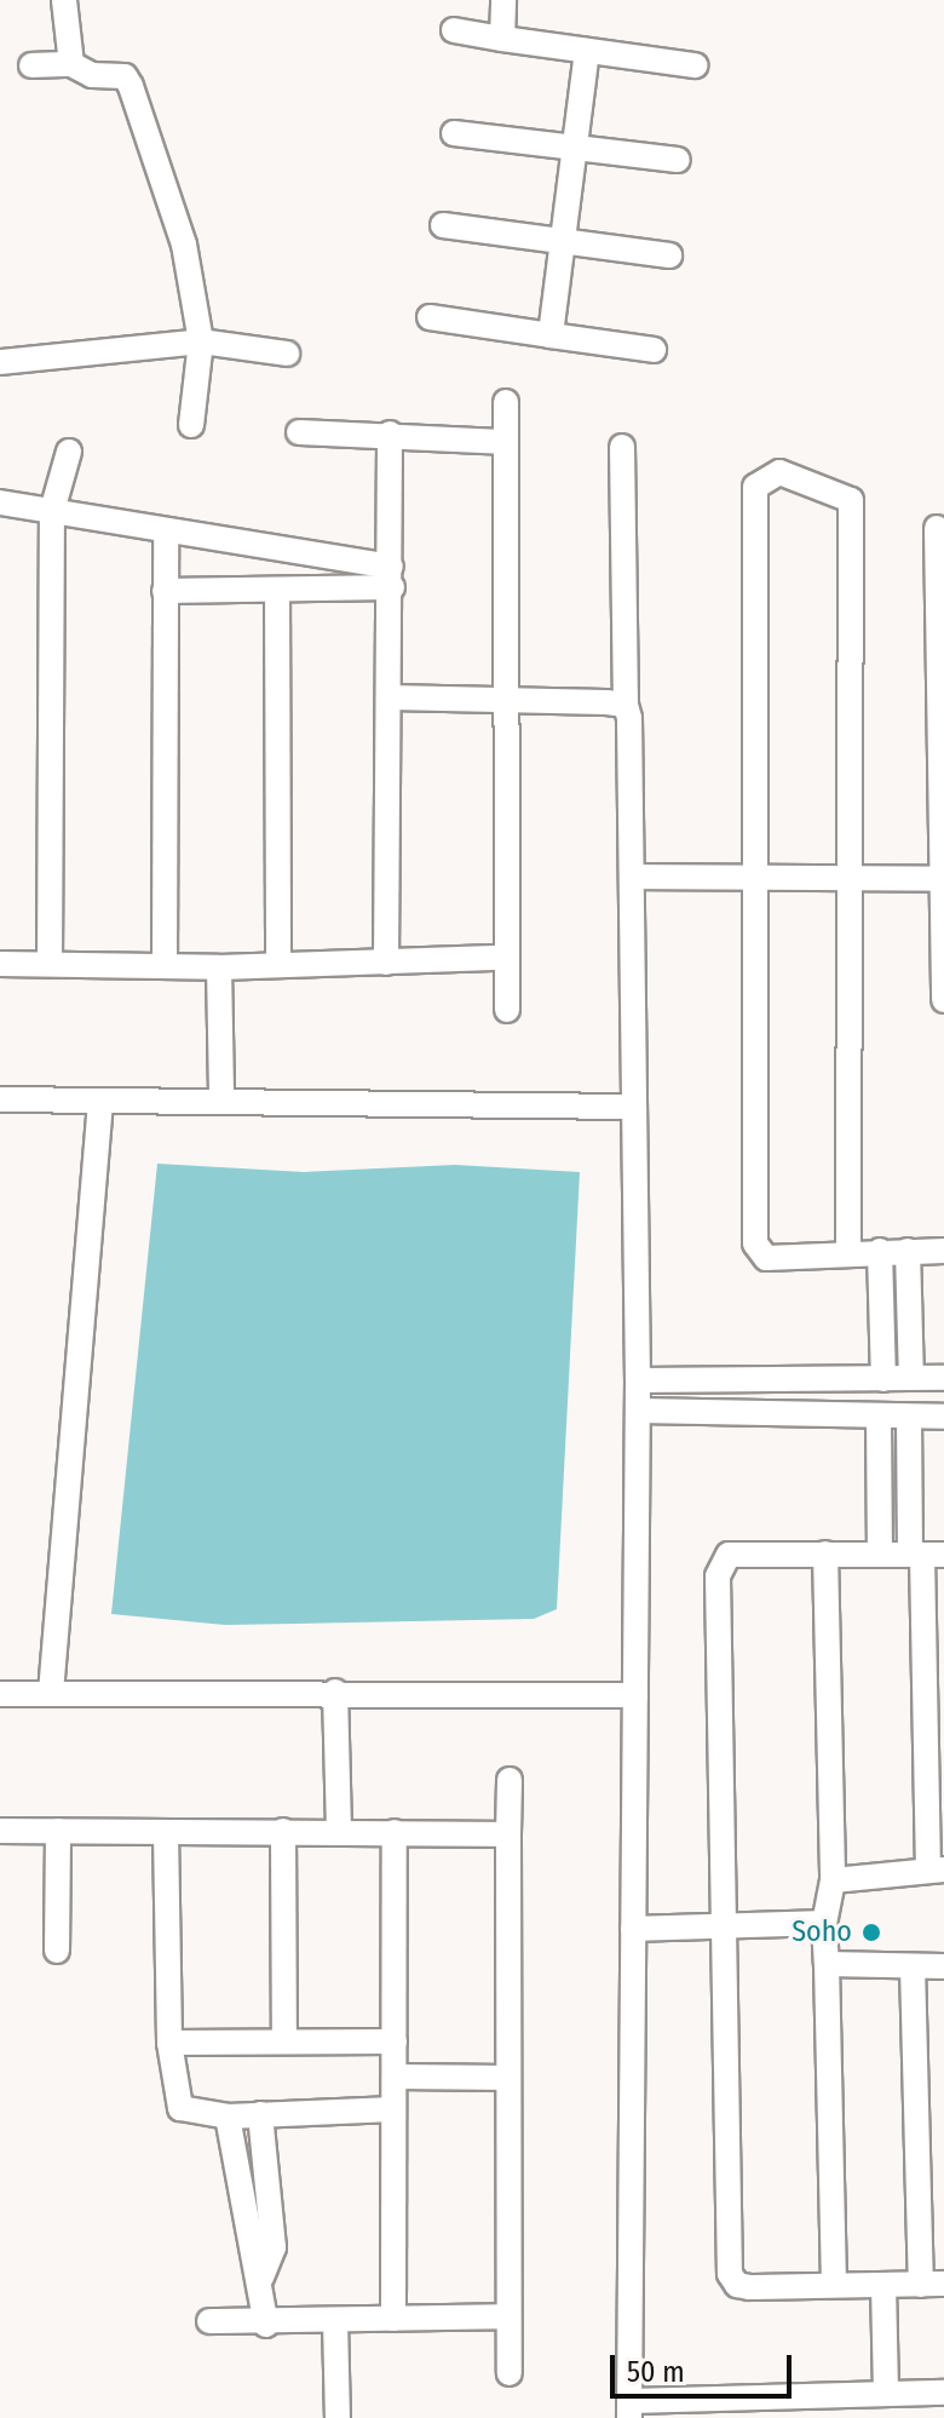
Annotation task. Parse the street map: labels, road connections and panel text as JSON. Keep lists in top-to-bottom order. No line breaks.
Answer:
{"places":["Soho"],"scale_bar":"50 m"}
